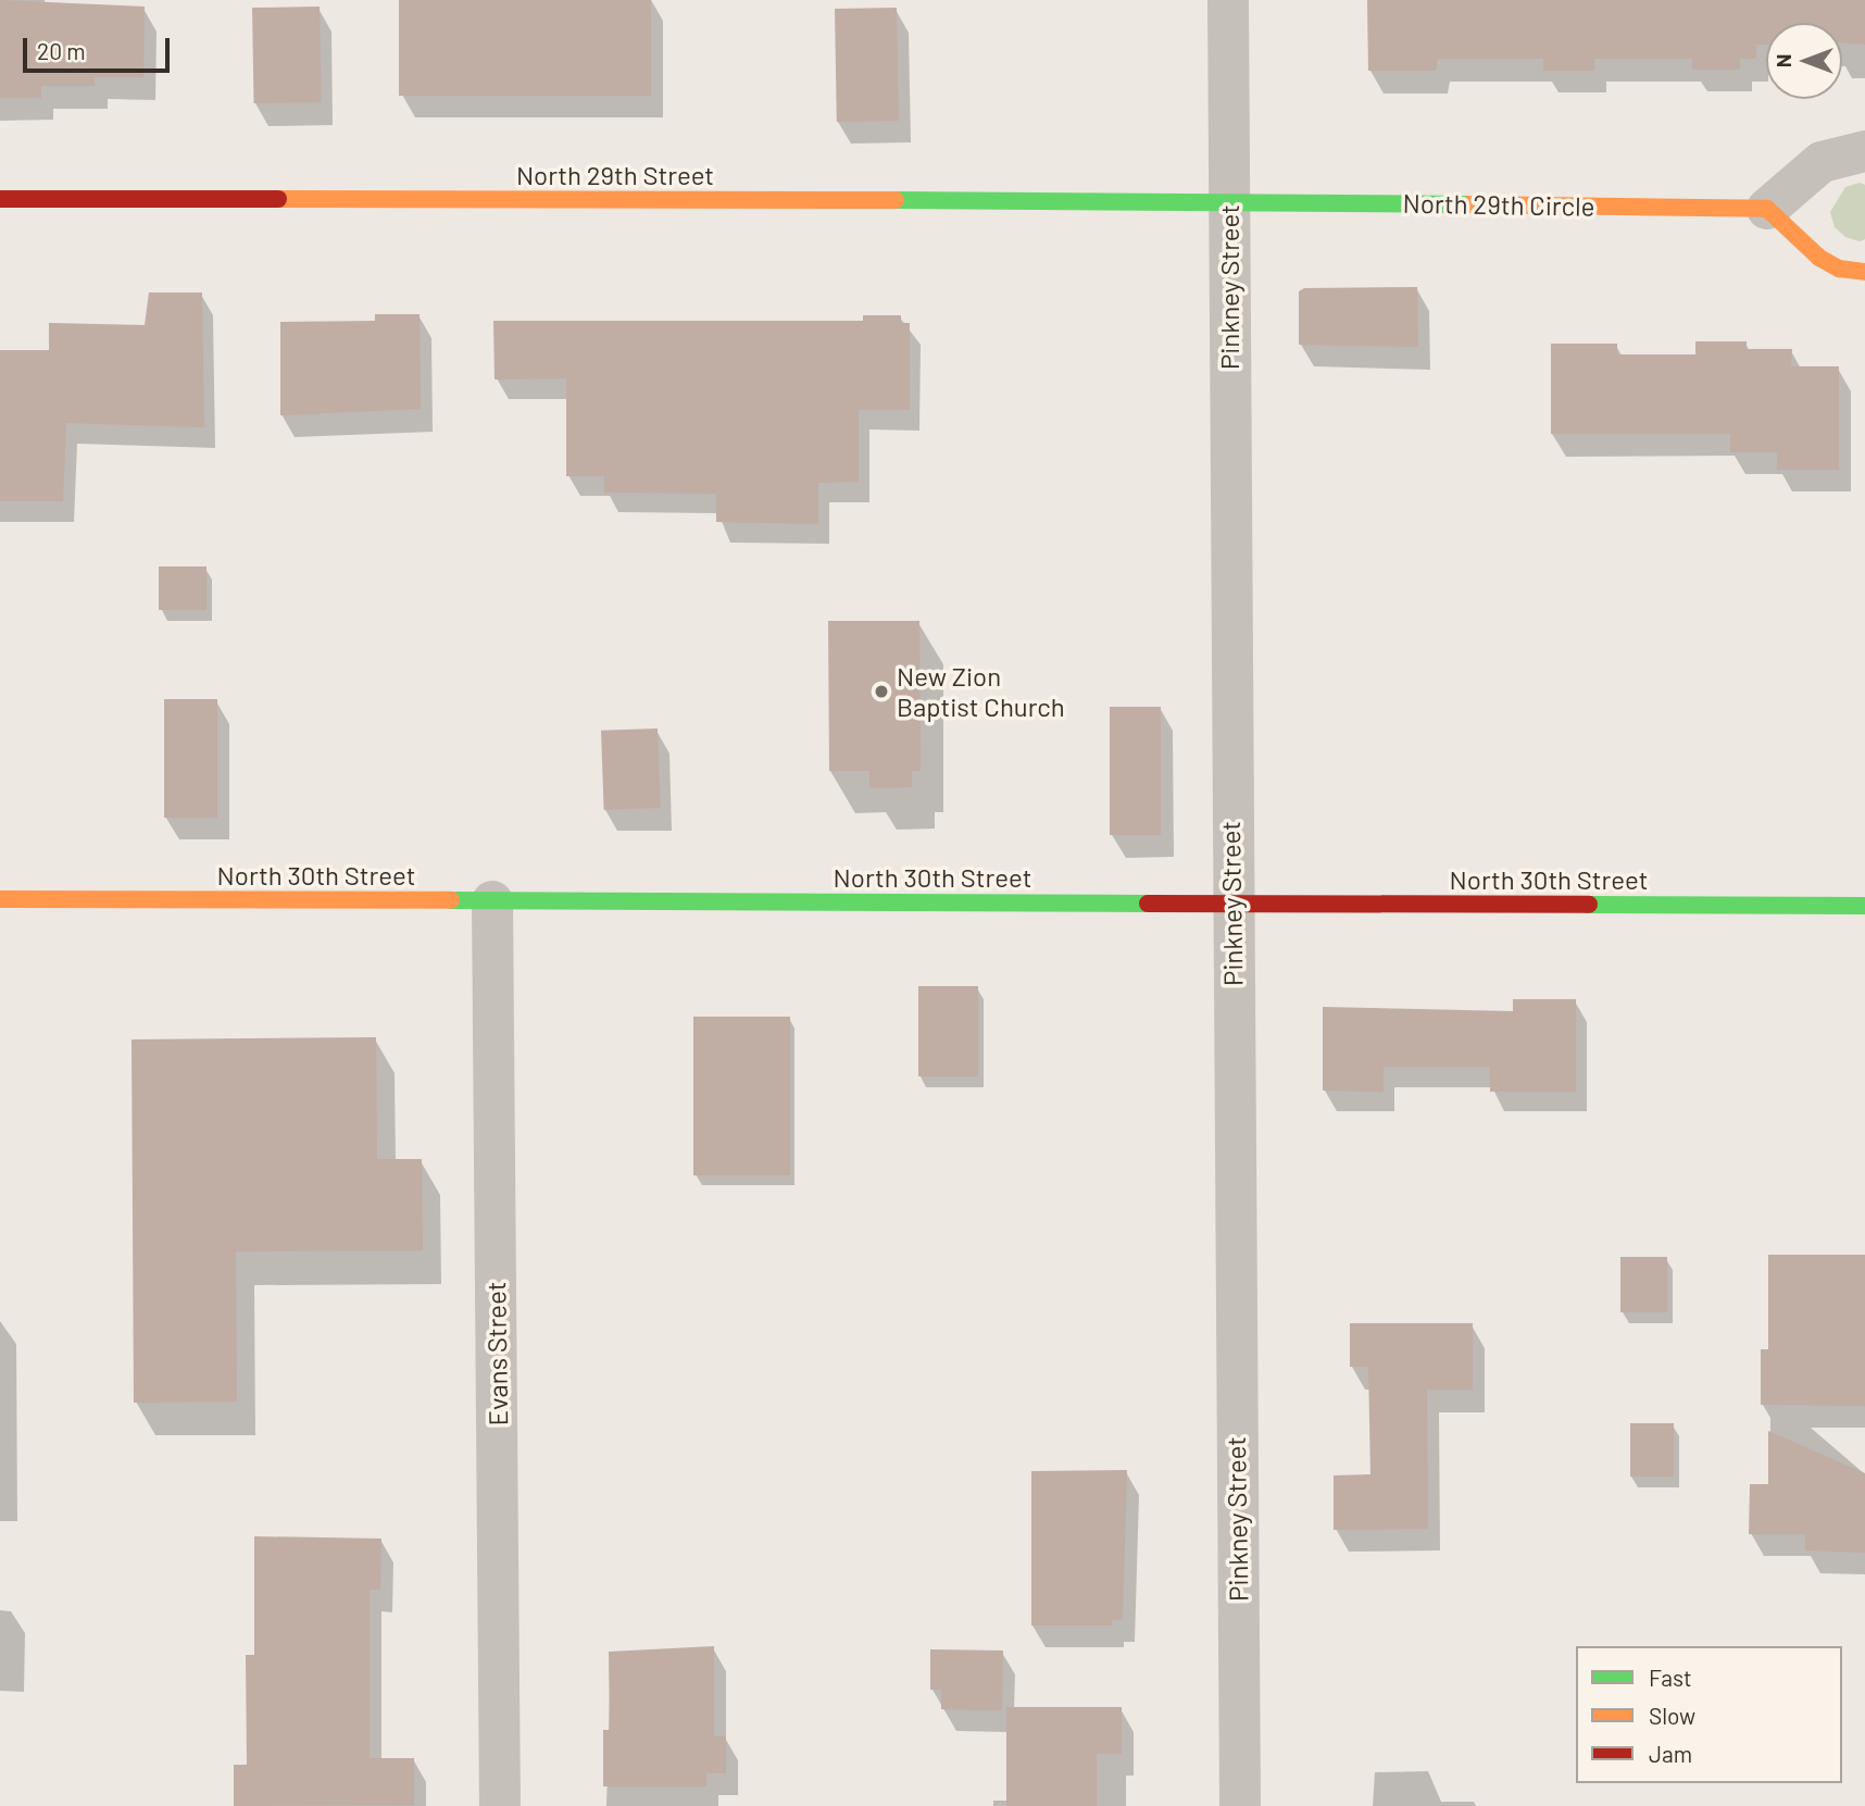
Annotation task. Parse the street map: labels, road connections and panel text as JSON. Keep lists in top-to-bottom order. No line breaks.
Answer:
{"streets":{"street":["North 29th Street","North 29th Circle","Pinkney Street","North 30th Street","Evans Street"]},"crossings":[["North 29th Street","North 29th Circle"],["North 29th Street","Pinkney Street"],["North 29th Circle","Pinkney Street"],["Pinkney Street","North 30th Street"],["North 30th Street","Evans Street"]],"places":["New Zion Baptist Church"],"legend":["Fast","Slow","Jam"],"scale_bar":"20 m","north":"left"}
